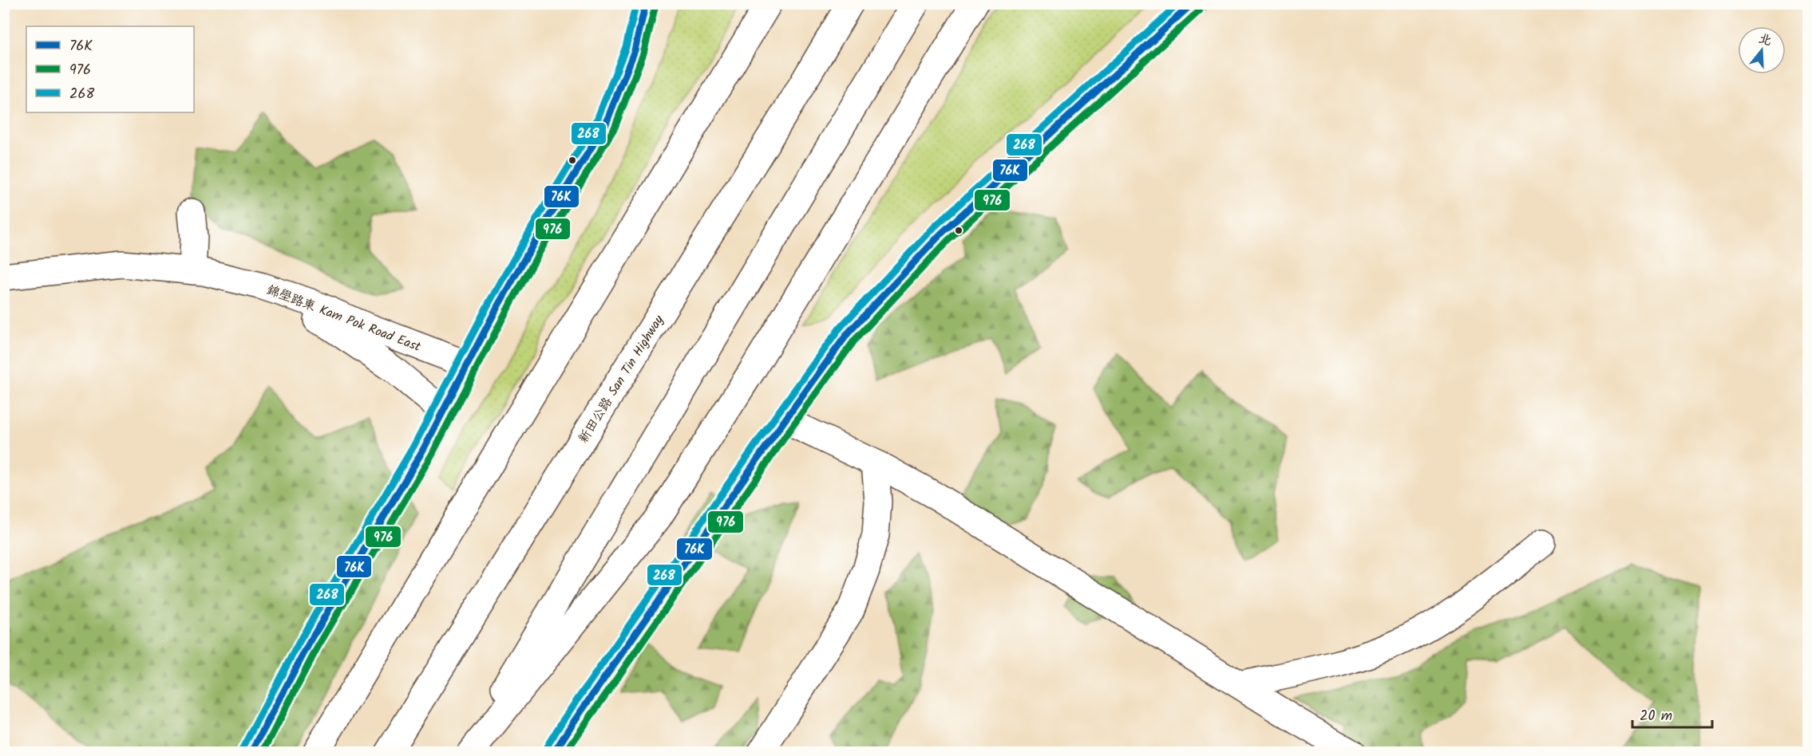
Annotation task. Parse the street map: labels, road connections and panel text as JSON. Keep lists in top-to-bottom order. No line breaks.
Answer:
{"streets":{"main road":["錦壆路東 Kam Pok Road East","新田公路 San Tin Highway"]},"lines":["transit line 76K","transit line 268","transit line 976"],"legend":["76K","976","268"],"scale_bar":"20 m","north":"top"}
